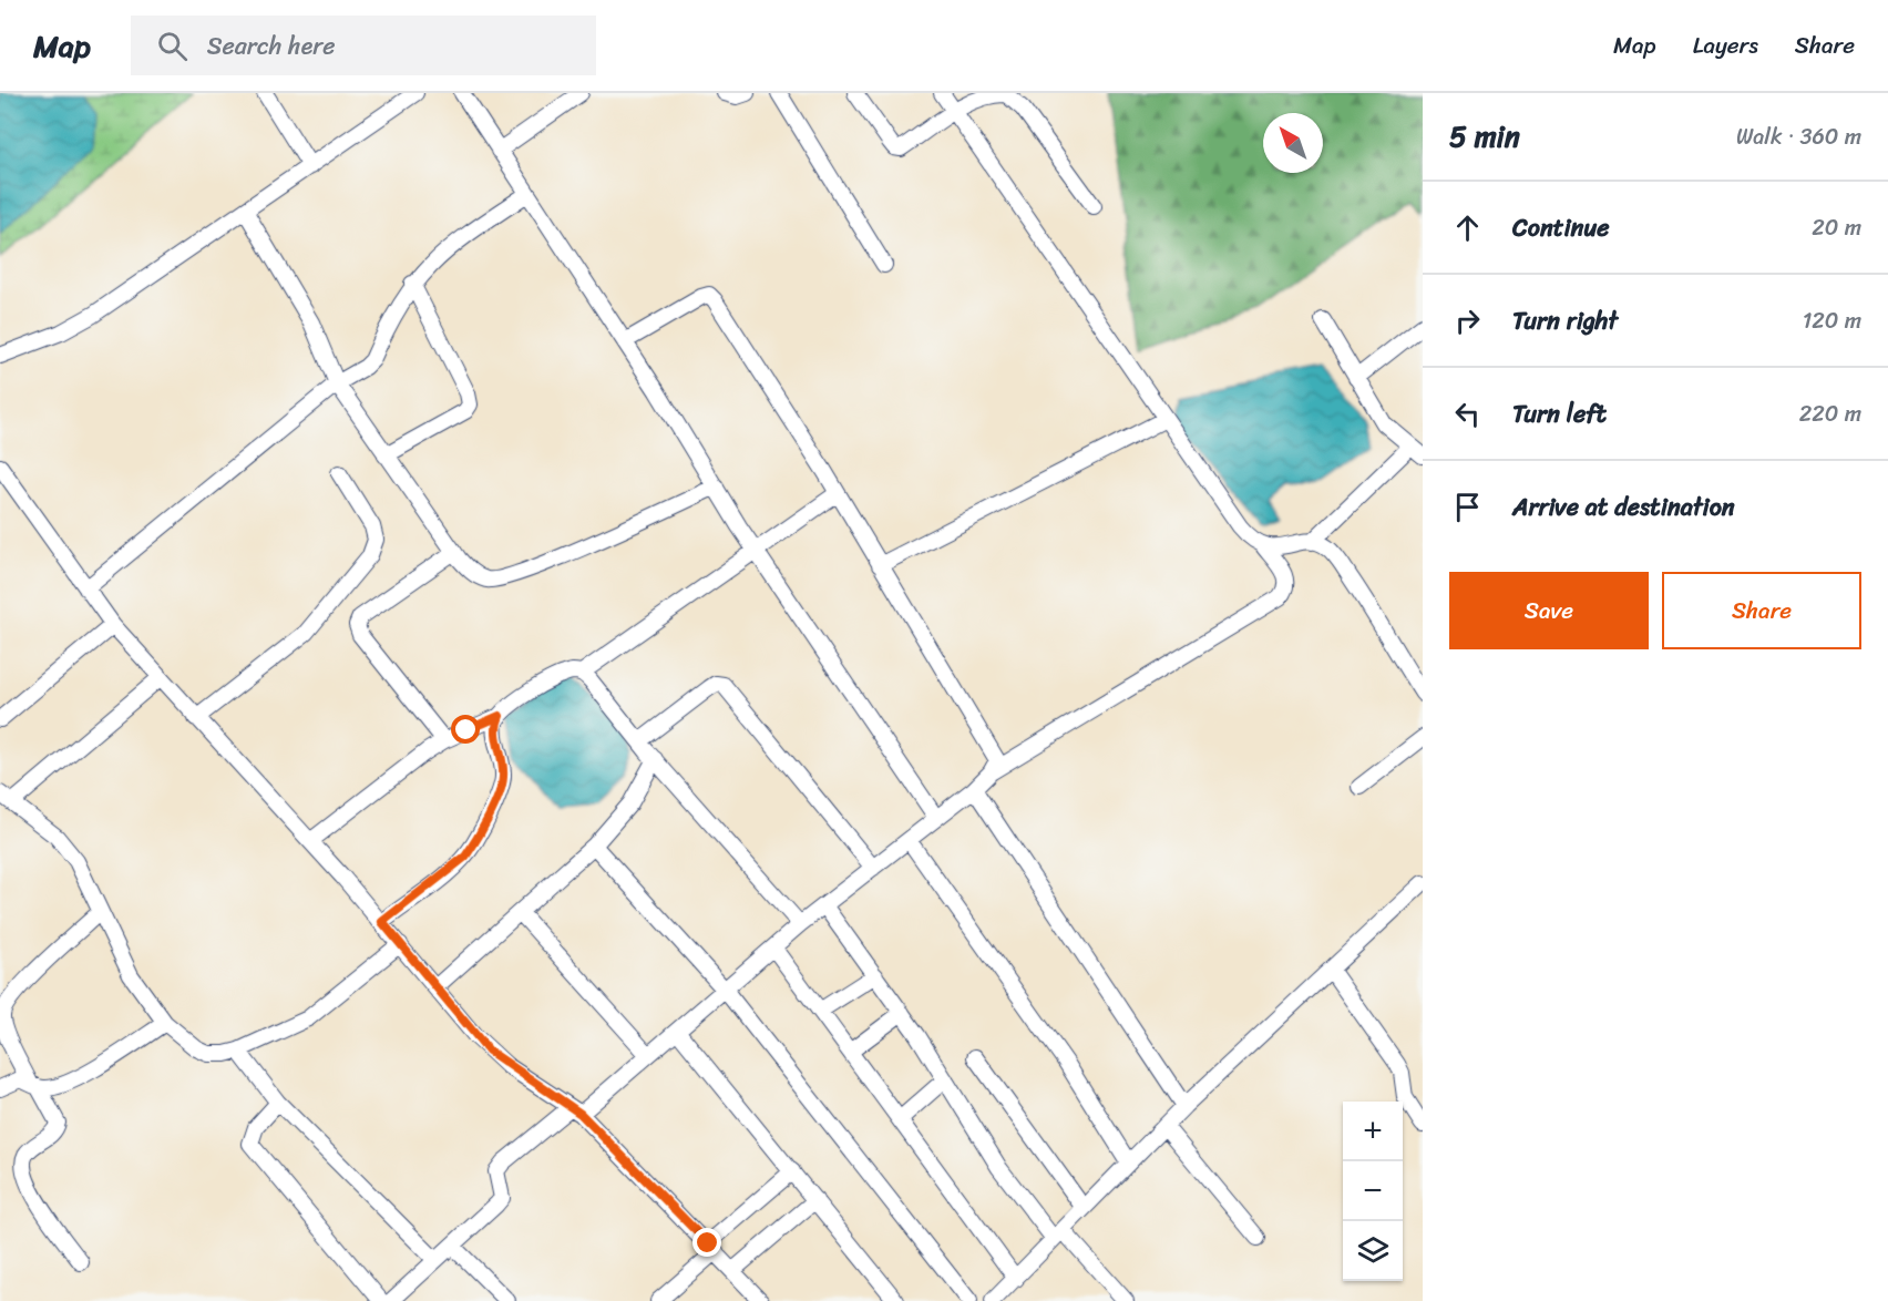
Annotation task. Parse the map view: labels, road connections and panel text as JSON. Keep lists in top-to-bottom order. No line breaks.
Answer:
{"north":"top left","page":{"header":"Map","search":"Search here","nav":["Map","Layers","Share"],"heading":["5 min","Walk · 360 m"],"list":[["Continue","20 m"],["Turn right","120 m"],["Turn left","220 m"],"Arrive at destination"],"buttons":["Save","Share"],"map_buttons":["+","−"]}}
